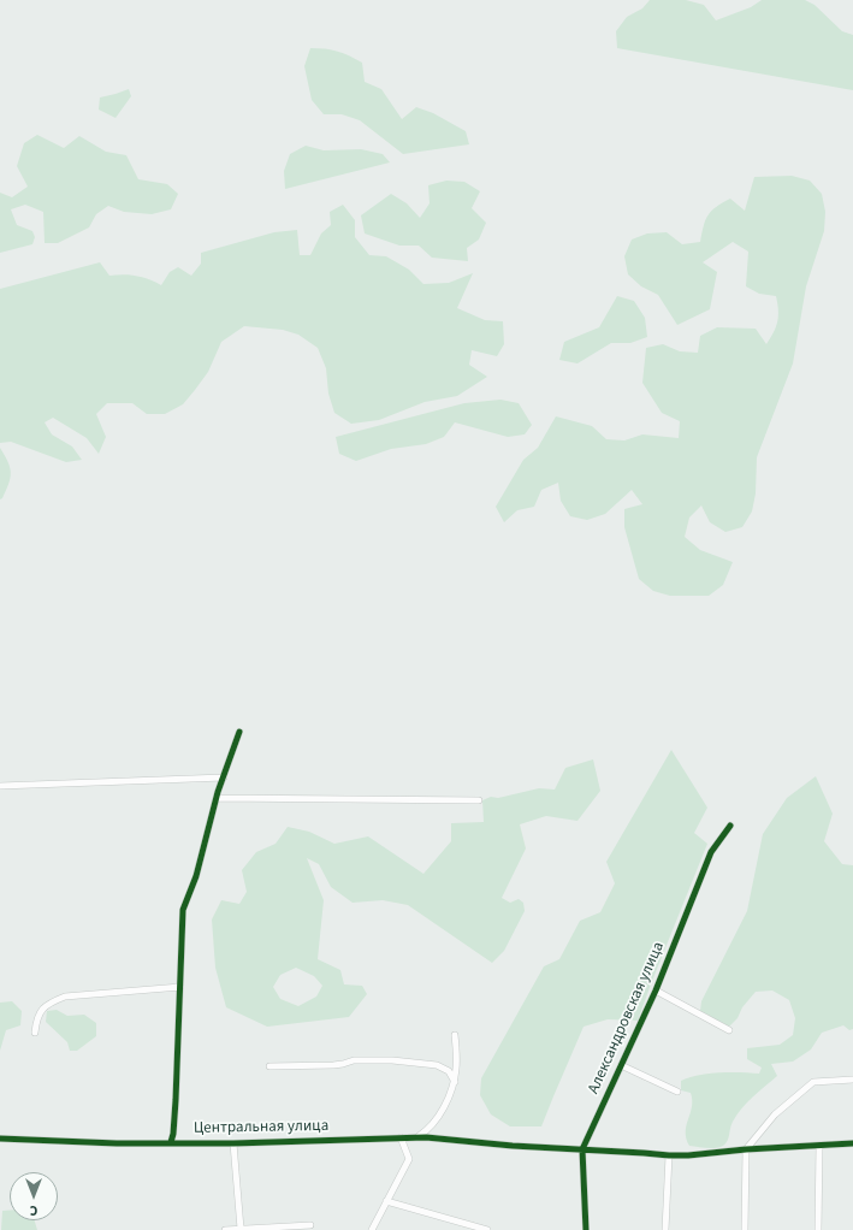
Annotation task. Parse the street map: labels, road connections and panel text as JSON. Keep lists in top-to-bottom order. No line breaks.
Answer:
{"streets":{"street":["Александровская улица","Центральная улица"]},"crossings":[["Александровская улица","Центральная улица"]],"north":"bottom"}
